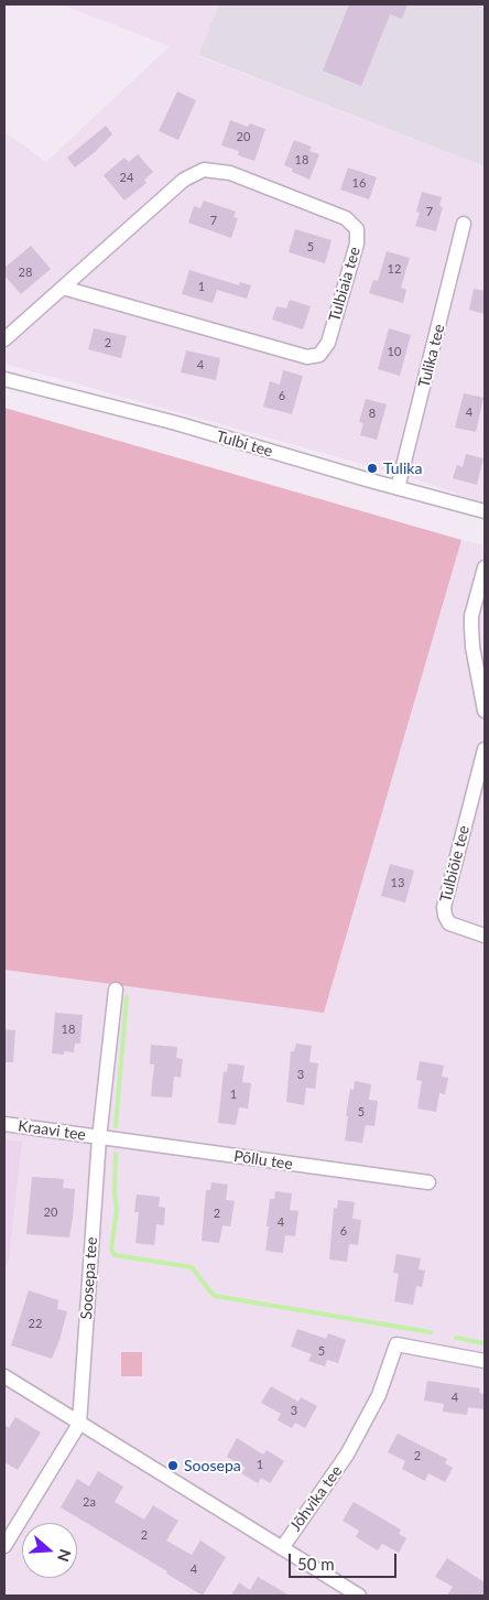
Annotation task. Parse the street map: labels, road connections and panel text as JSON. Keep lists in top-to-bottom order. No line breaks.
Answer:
{"streets":{"street":["Tulbiaia tee","Tulika tee","Tulbi tee","Tulbiõie tee","Kraavi tee","Põllu tee","Soosepa tee","Jõhvika tee"]},"crossings":[["Tulika tee","Tulbi tee"],["Kraavi tee","Põllu tee"],["Kraavi tee","Soosepa tee"],["Põllu tee","Soosepa tee"],["Soosepa tee","Jõhvika tee"]],"places":["Tulika","Soosepa"],"house_numbers":["20","18","24","16","7","7","5","12","28","1","2","10","4","6","4","8","13","18","3","1","5","20","2","4","6","22","5","4","3","2","1","2a","2","4"],"scale_bar":"50 m","north":"right"}
